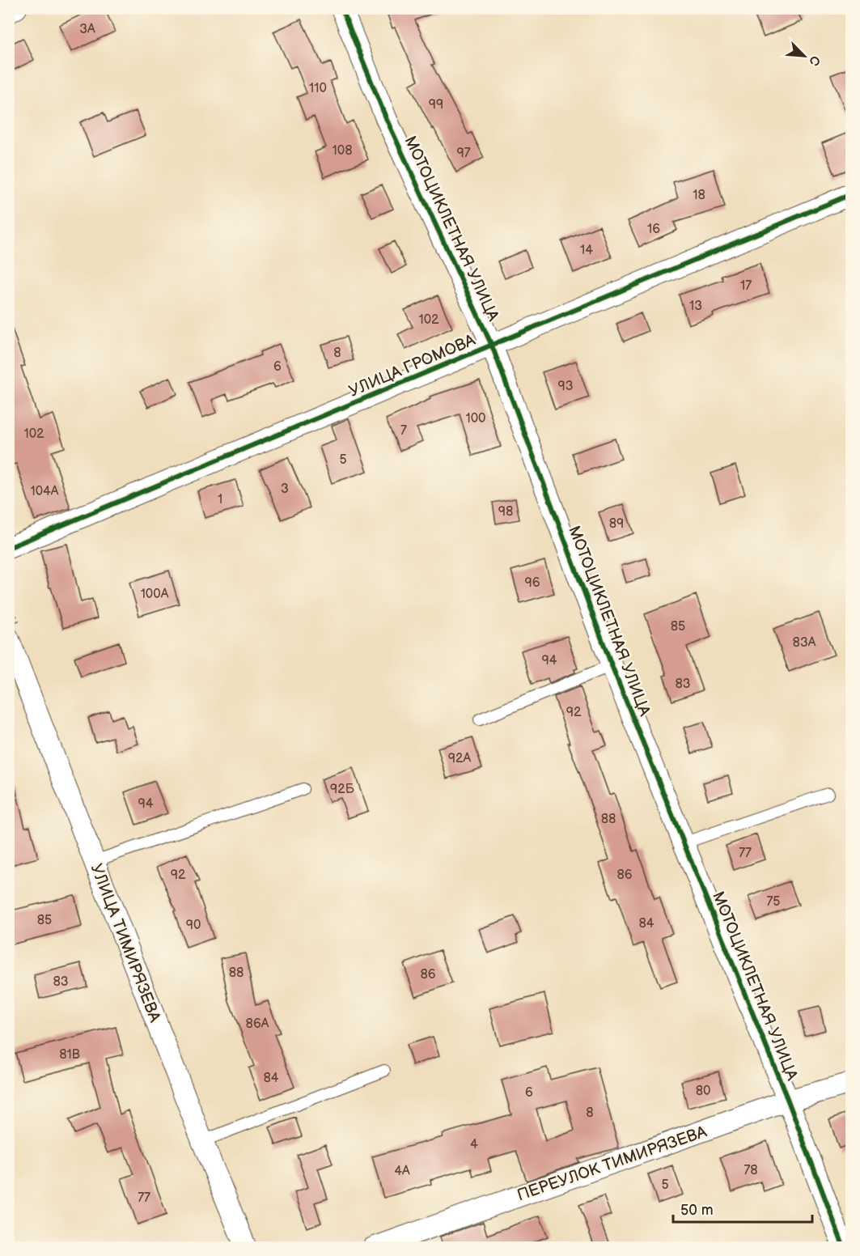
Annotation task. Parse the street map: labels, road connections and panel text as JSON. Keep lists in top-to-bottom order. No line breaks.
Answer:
{"streets":{"street":["МОТОЦИКЛЕТНАЯ УЛИЦА","УЛИЦА ГРОМОВА","УЛИЦА ТИМИРЯЗЕВА","ПЕРЕУЛОК ТИМИРЯЗЕВА"]},"crossings":[["МОТОЦИКЛЕТНАЯ УЛИЦА","УЛИЦА ГРОМОВА"],["МОТОЦИКЛЕТНАЯ УЛИЦА","ПЕРЕУЛОК ТИМИРЯЗЕВА"]],"house_numbers":["3А","110","99","108","97","18","16","14","17","13","102","8","6","93","100","7","102","5","3","104А","1","98","89","96","100А","85","83А","94","83","92","92А","92Б","94","88","77","92","86","75","85","84","90","88","86","83","86А","81В","84","80","6","8","4","78","4А","5","77"],"scale_bar":"50 m","north":"bottom right"}
